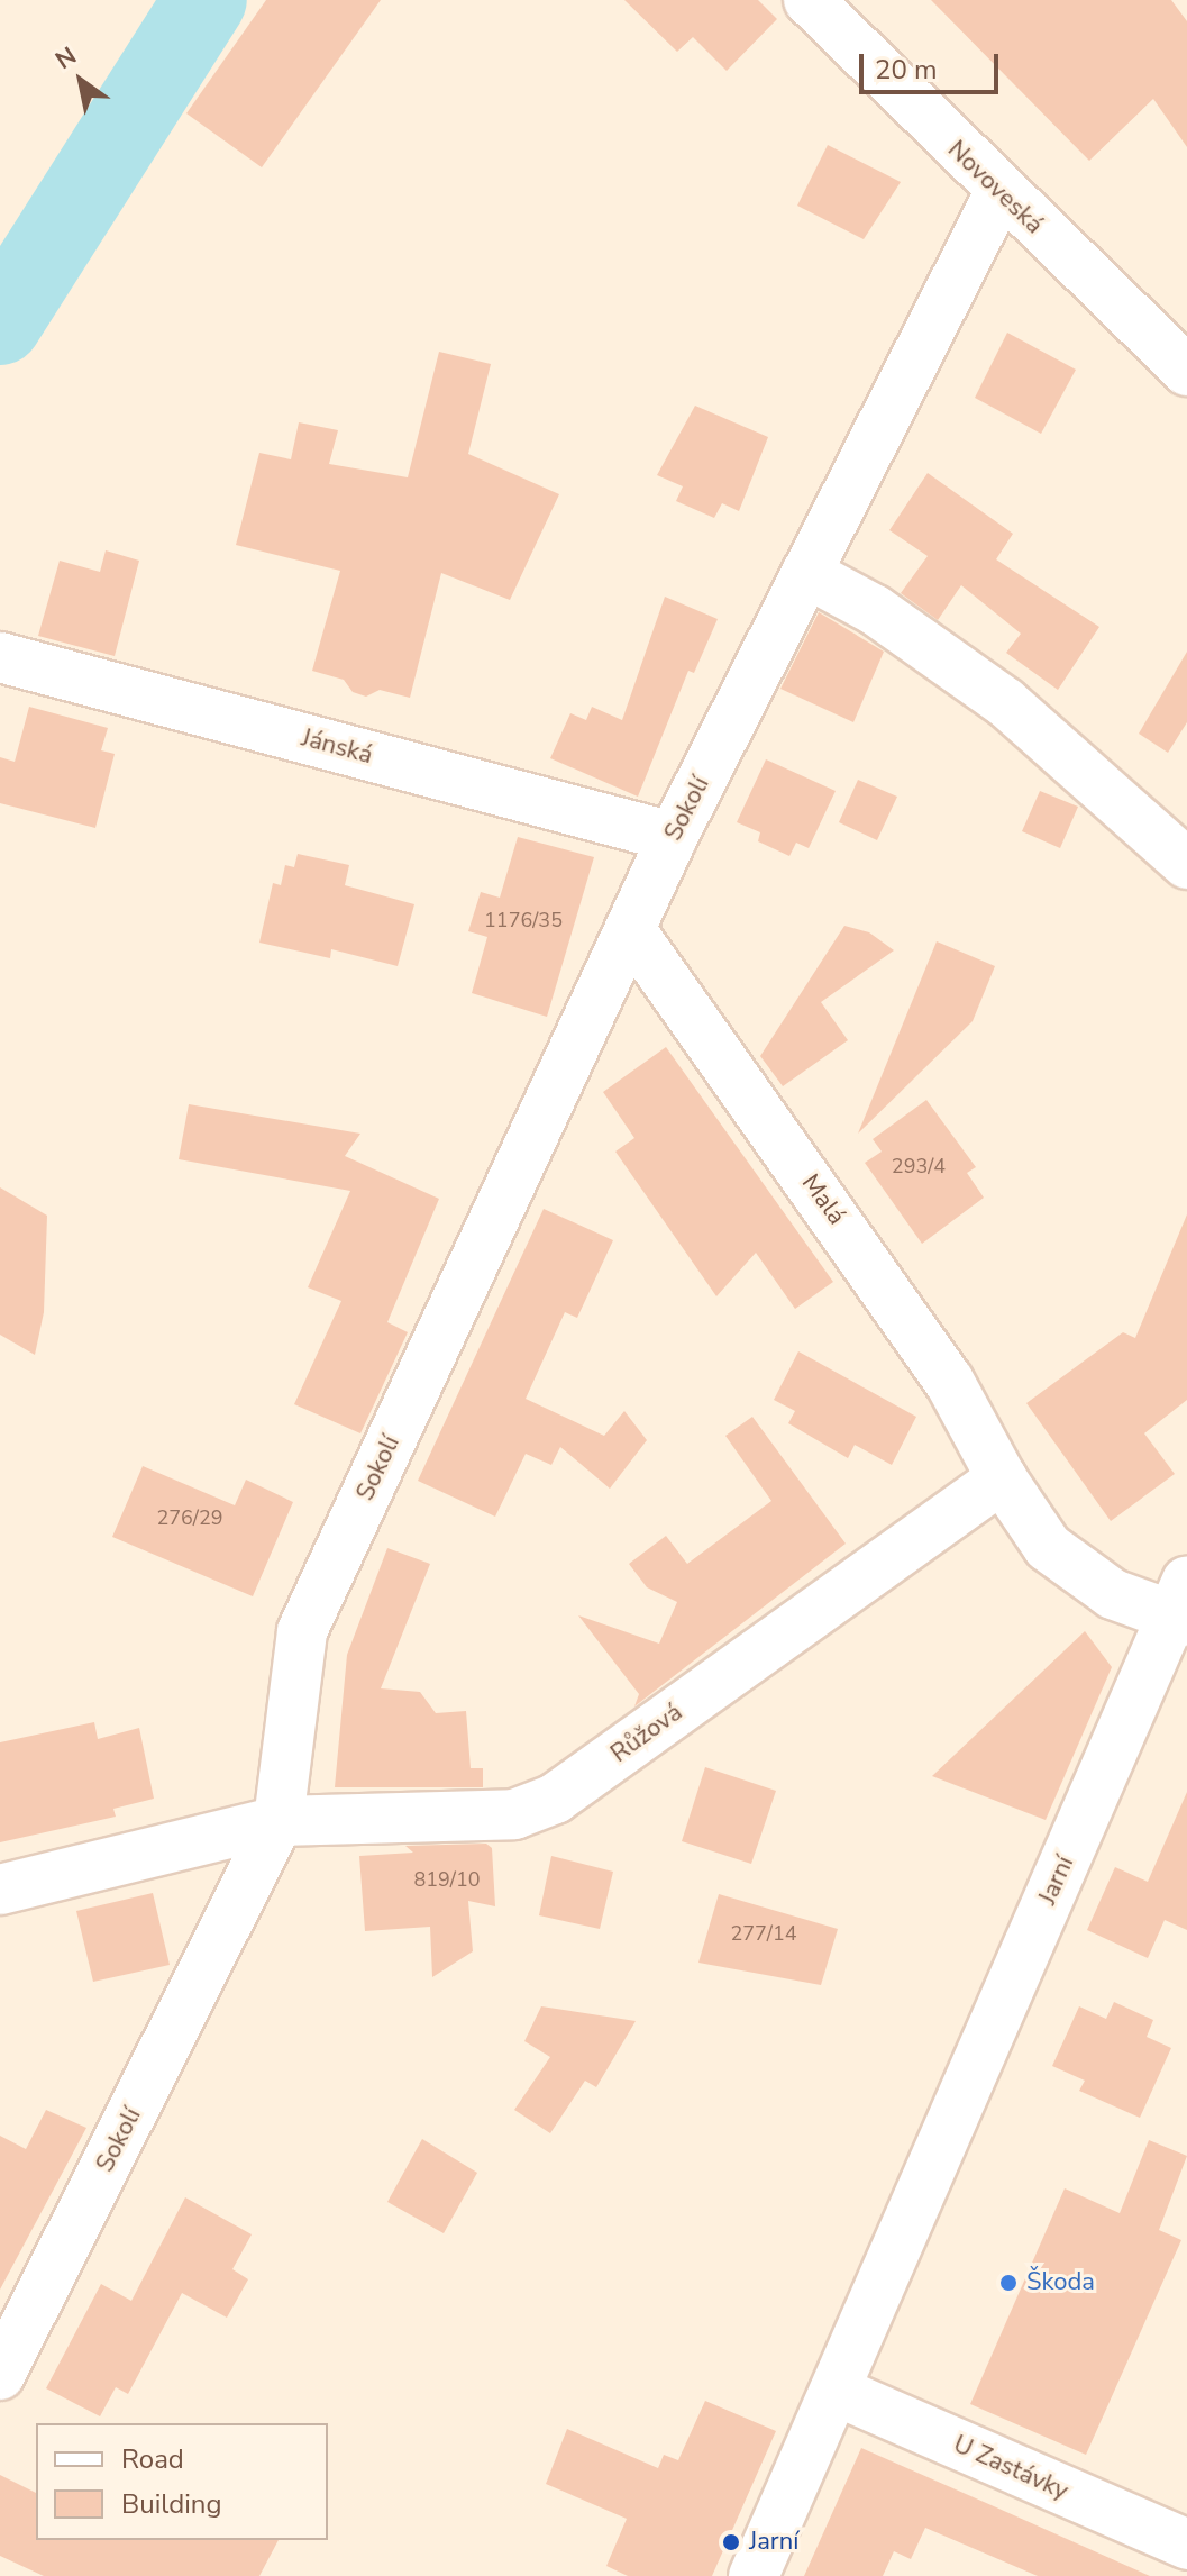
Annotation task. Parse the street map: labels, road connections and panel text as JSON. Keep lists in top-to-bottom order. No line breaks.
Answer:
{"streets":{"street":["Novoveská","Jánská","Sokolí","Malá","Růžová","Jarní","U Zastávky"]},"crossings":[["Novoveská","Sokolí"],["Jánská","Sokolí"],["Sokolí","Malá"],["Sokolí","Růžová"],["Malá","Růžová"],["Jarní","U Zastávky"]],"places":["Škoda","Jarní"],"house_numbers":["1176/35","293/4","276/29","819/10","277/14"],"legend":["Road","Building"],"scale_bar":"20 m","north":"top left"}
